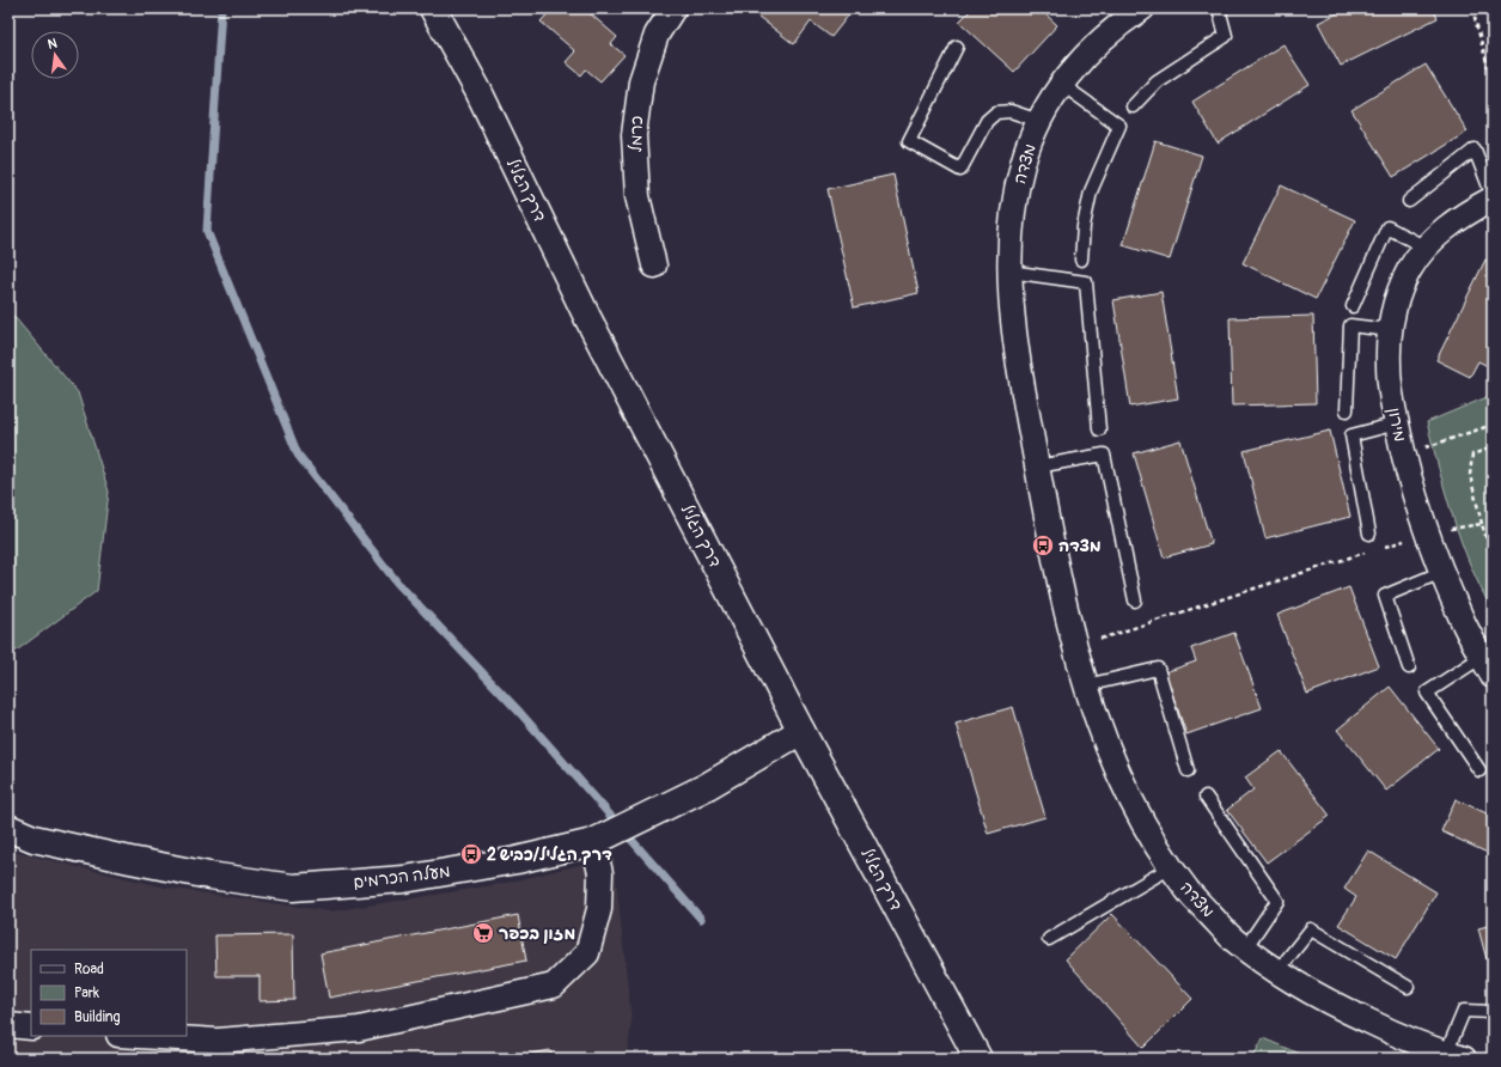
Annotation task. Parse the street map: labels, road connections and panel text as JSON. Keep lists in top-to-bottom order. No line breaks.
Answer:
{"streets":{"street":["כרמל","מצדה","דרך הגליל","מירון","מעלה הכרמים"]},"crossings":[["דרך הגליל","מעלה הכרמים"]],"places":{"bus stop":["מצדה","דרך הגליל/כביש 2"],"supermarket":["מזון בכפר"]},"legend":["Road","Park","Building"],"north":"top"}
